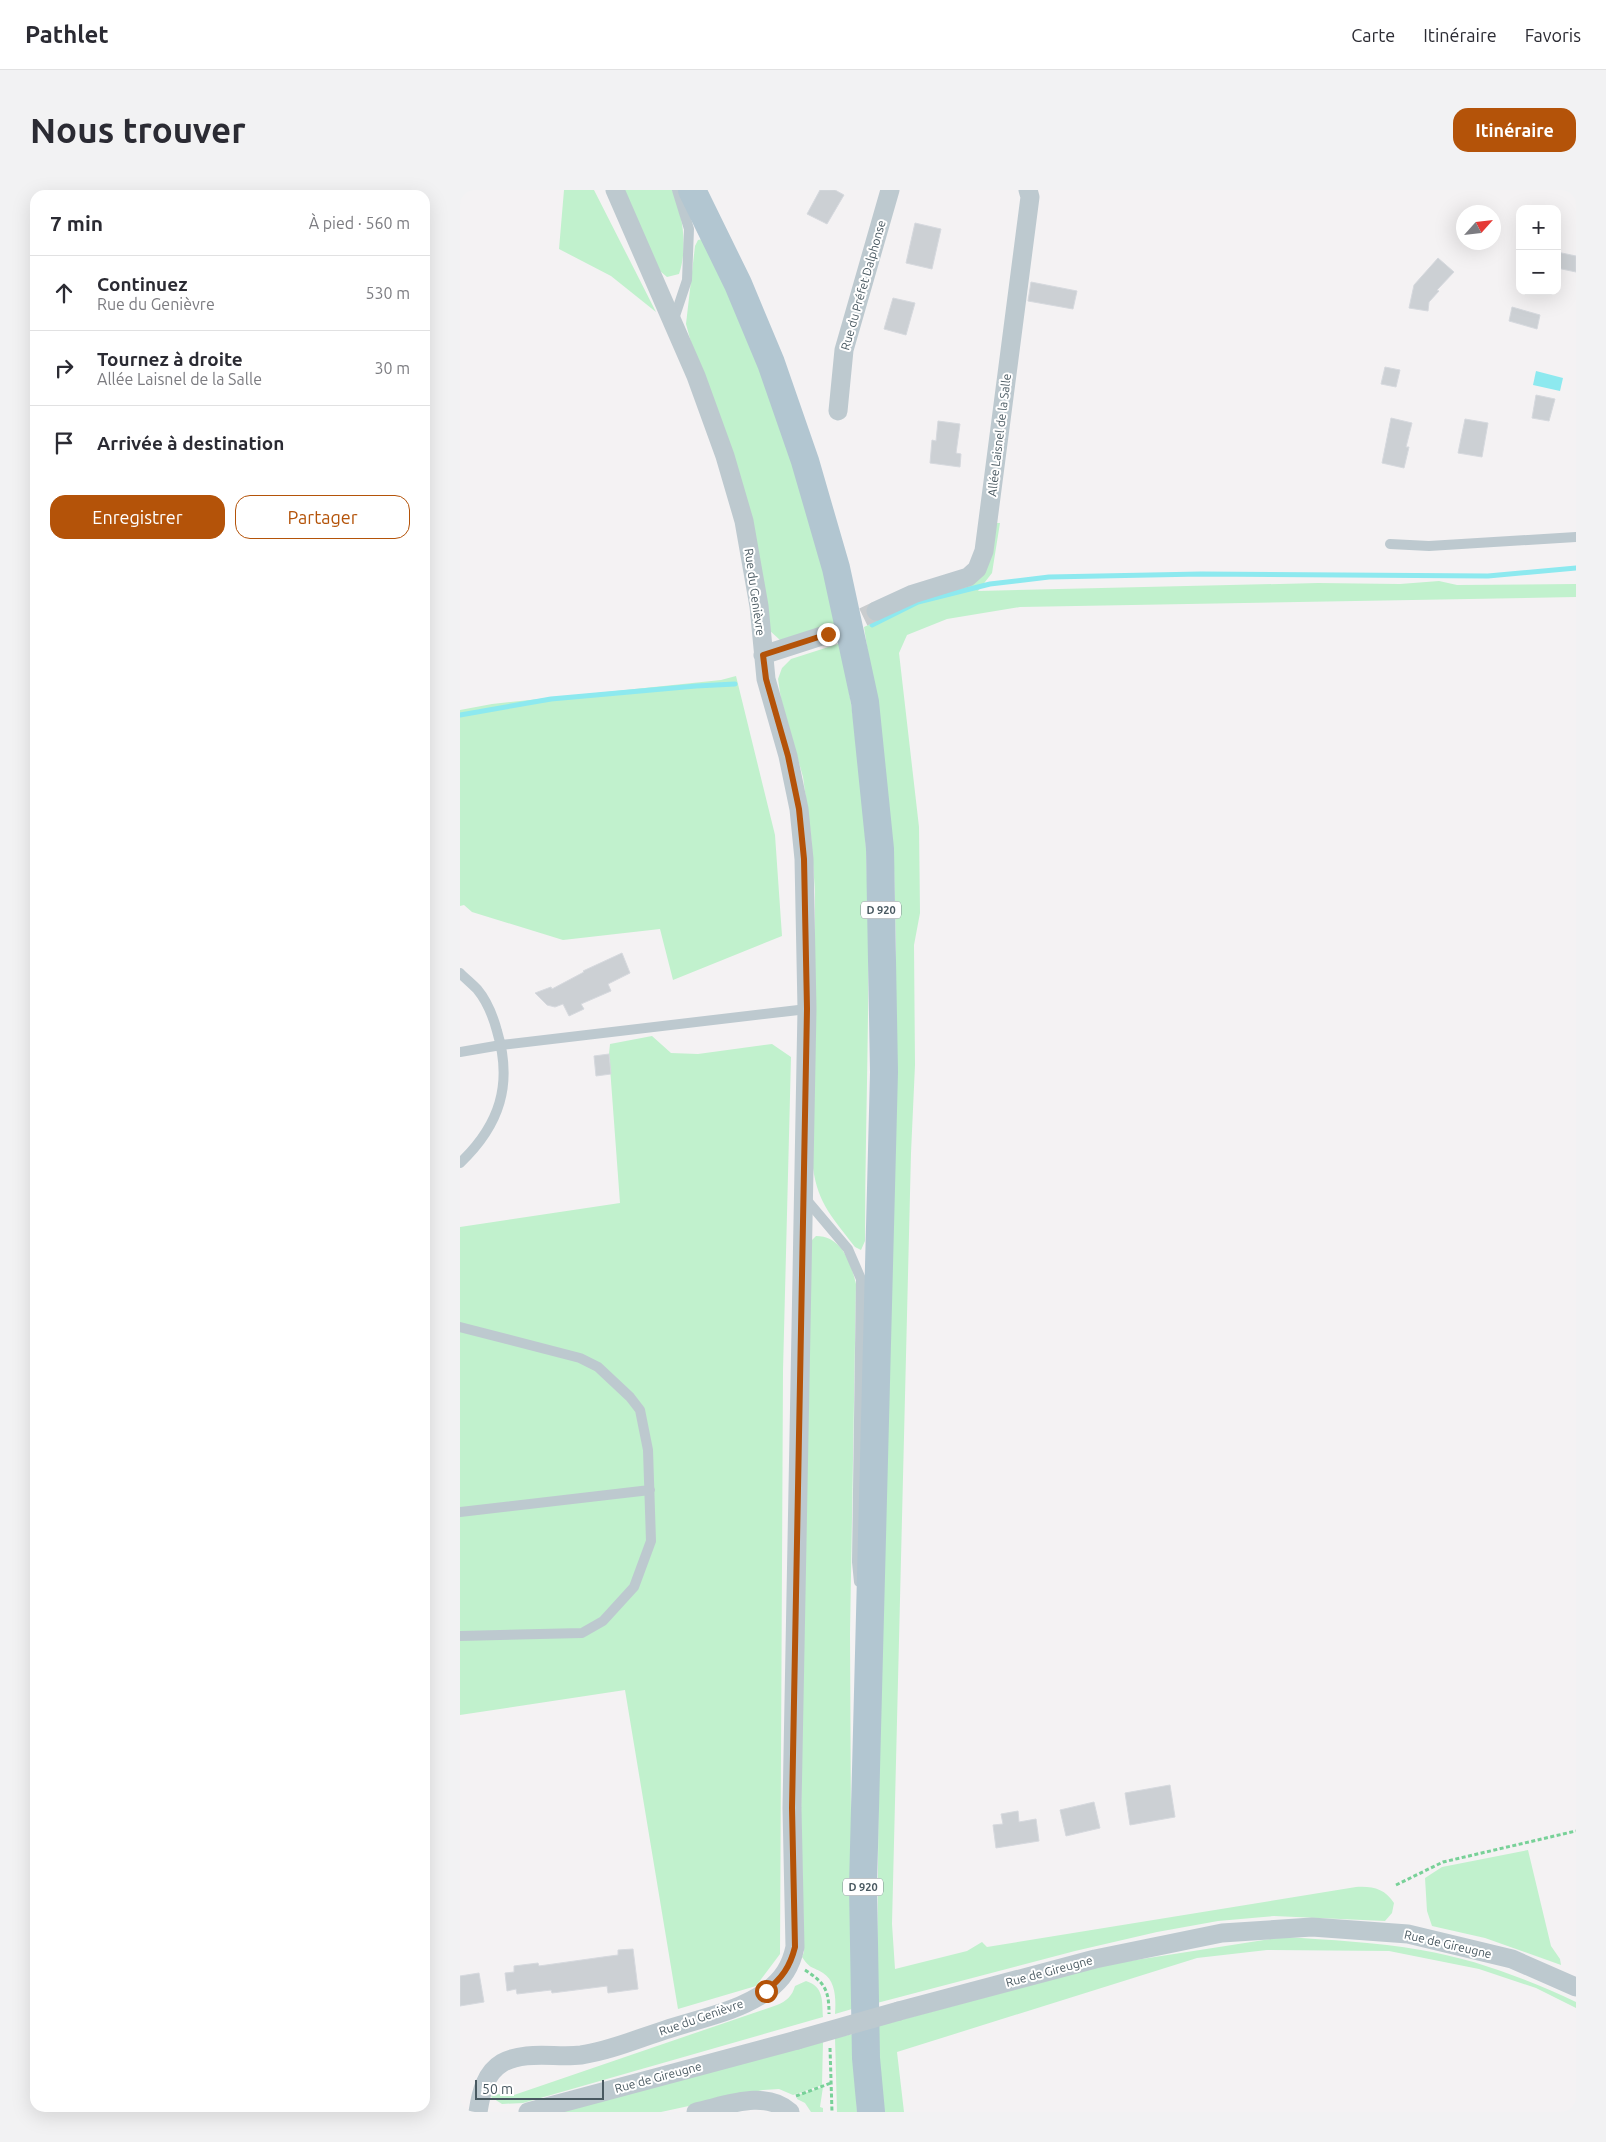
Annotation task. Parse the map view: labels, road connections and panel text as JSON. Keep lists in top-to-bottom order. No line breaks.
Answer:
{"streets":{"main road":["D 920"],"street":["Rue du Préfet Dalphonse","Allée Laisnel de la Salle","Rue du Genièvre","Rue de Gireugne"]},"scale_bar":"50 m","north":"top right","page":{"header":"Pathlet","nav":["Carte","Itinéraire","Favoris"],"buttons":["Itinéraire",["Enregistrer","Partager"]],"title":"Nous trouver","heading":["7 min","À pied · 560 m"],"map_buttons":["+","−"],"list":[["Continuez","Rue du Genièvre","530 m"],["Tournez à droite","Allée Laisnel de la Salle","30 m"],"Arrivée à destination"],"scale":"50 m"}}
